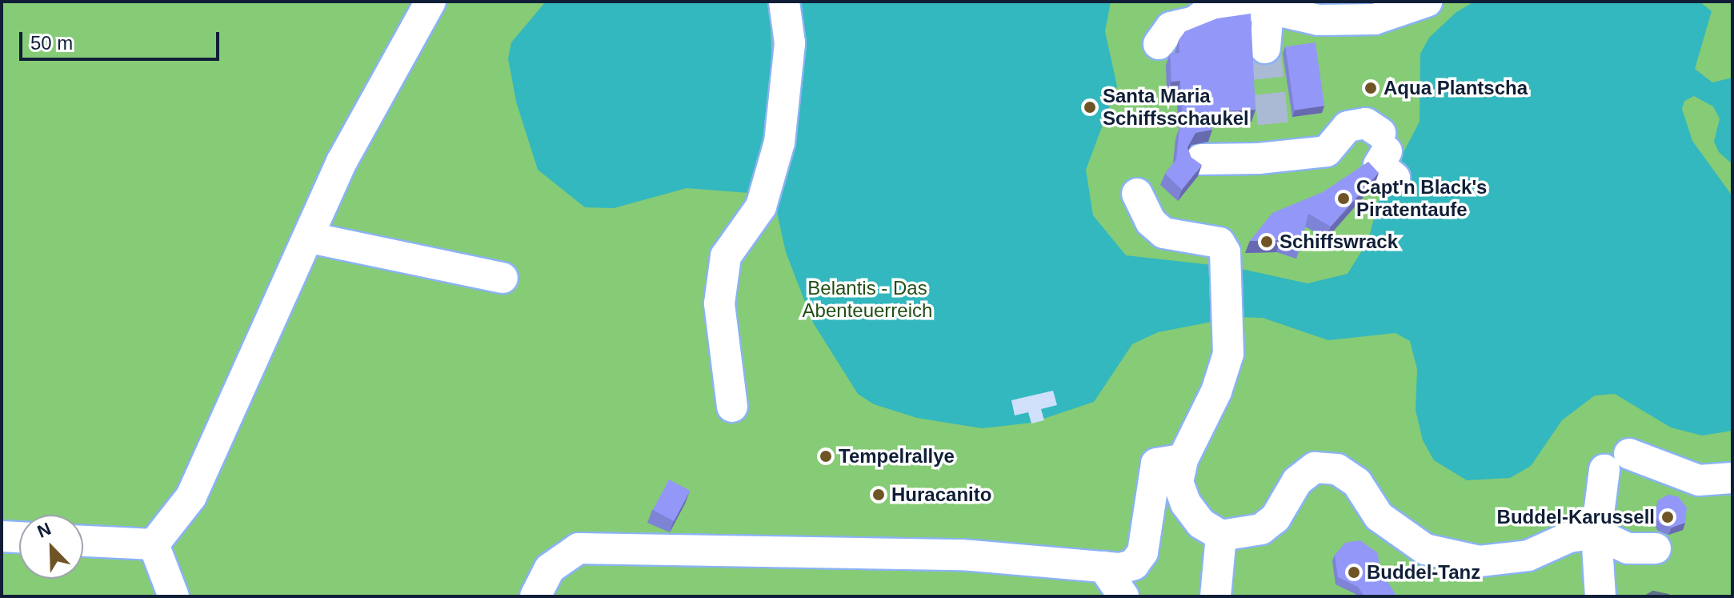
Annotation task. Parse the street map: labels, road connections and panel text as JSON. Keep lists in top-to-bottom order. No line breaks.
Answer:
{"parks":["Belantis - Das Abenteuerreich"],"places":["Aqua Plantscha","Santa Maria Schiffsschaukel","Capt'n Black's Piratentaufe","Schiffswrack","Tempelrallye","Huracanito","Buddel-Karussell","Buddel-Tanz"],"scale_bar":"50 m","north":"top left"}
